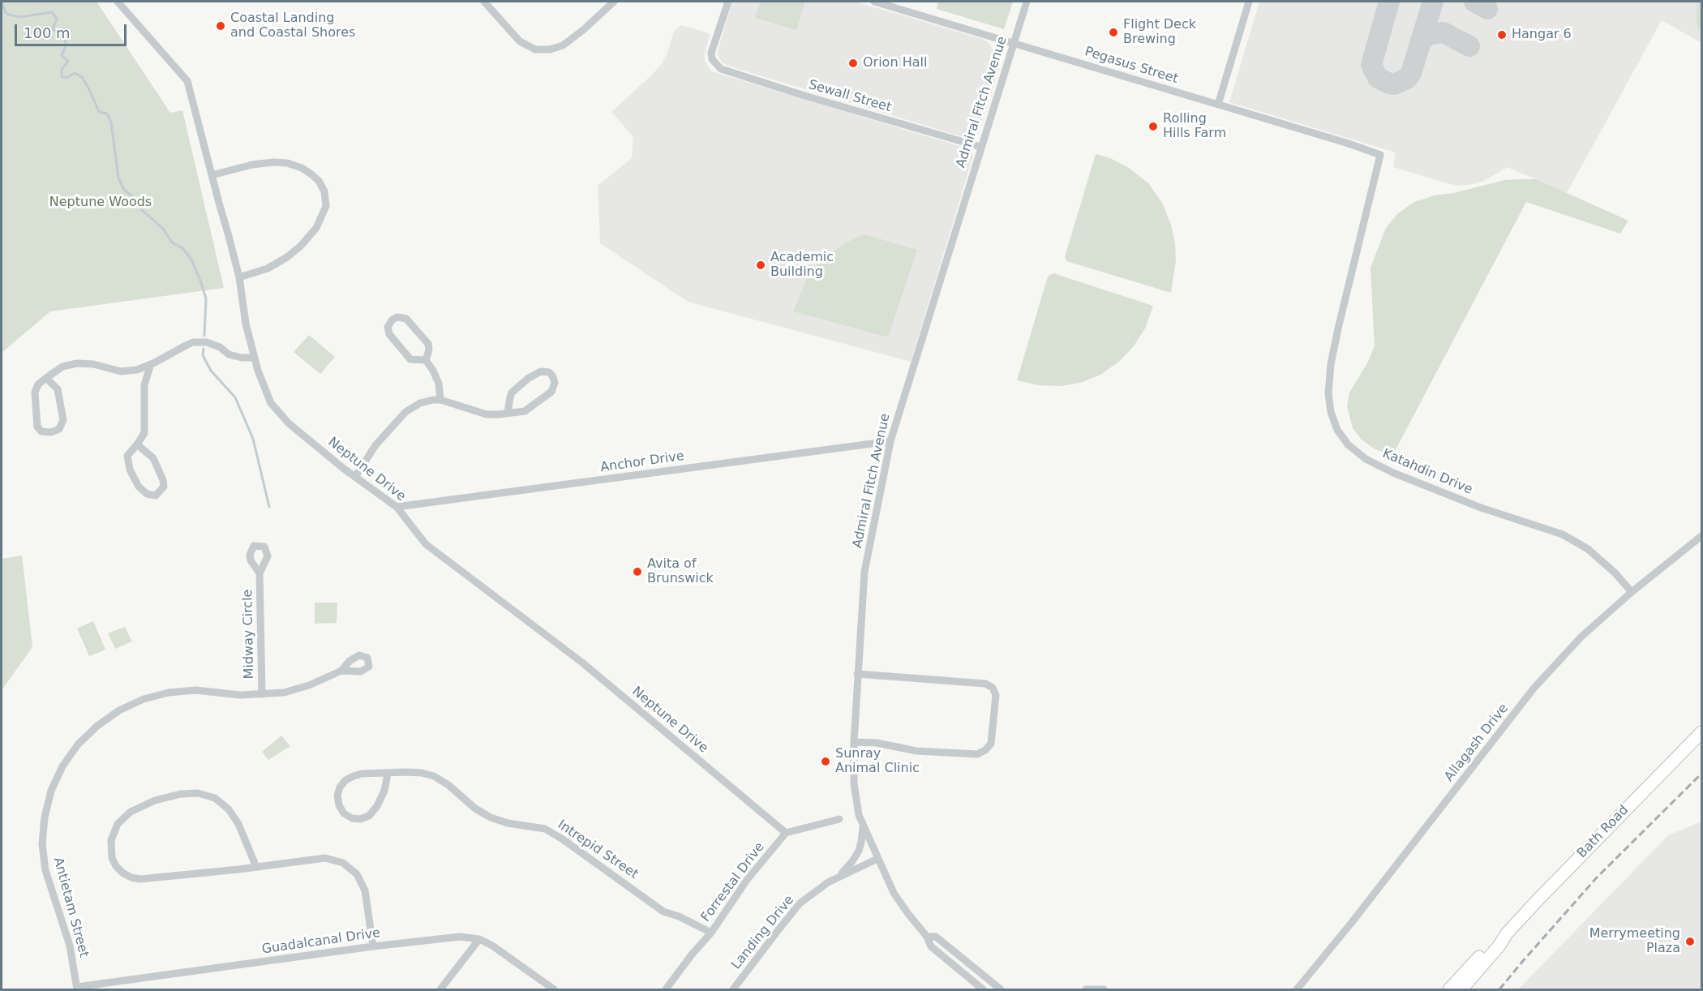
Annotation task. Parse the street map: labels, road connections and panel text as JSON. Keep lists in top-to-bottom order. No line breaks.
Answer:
{"streets":{"main road":["Bath Road"],"street":["Pegasus Street","Sewall Street","Admiral Fitch Avenue","Anchor Drive","Neptune Drive","Katahdin Drive","Midway Circle","Allagash Drive","Intrepid Street","Forrestal Drive","Antietam Street","Landing Drive","Guadalcanal Drive"]},"crossings":[["Pegasus Street","Admiral Fitch Avenue"],["Pegasus Street","Katahdin Drive"],["Sewall Street","Admiral Fitch Avenue"],["Admiral Fitch Avenue","Anchor Drive"],["Admiral Fitch Avenue","Landing Drive"],["Anchor Drive","Neptune Drive"],["Neptune Drive","Forrestal Drive"],["Katahdin Drive","Allagash Drive"],["Midway Circle","Antietam Street"],["Intrepid Street","Forrestal Drive"],["Antietam Street","Guadalcanal Drive"]],"parks":["Neptune Woods"],"places":["Coastal Landing and Coastal Shores","Flight Deck Brewing","Hangar 6","Orion Hall","Rolling Hills Farm","Academic Building","Avita of Brunswick","Sunray Animal Clinic","Merrymeeting Plaza"],"scale_bar":"100 m"}
